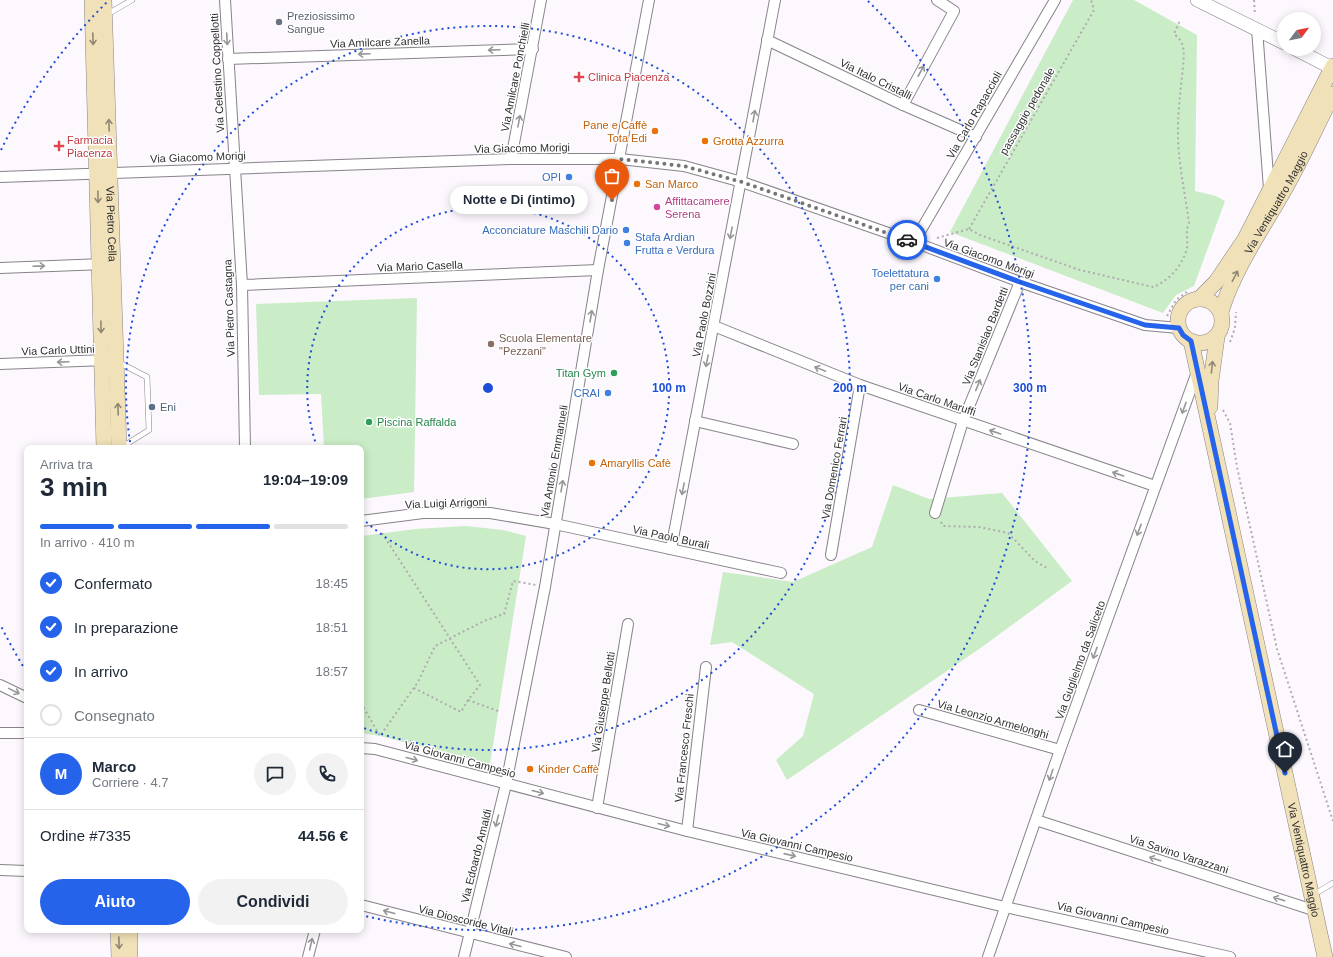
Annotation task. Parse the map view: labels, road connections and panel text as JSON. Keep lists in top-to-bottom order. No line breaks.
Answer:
{"streets":{"main road":["Via Ventiquattro Maggio","Via Pietro Cella"],"street":["Via Amilcare Zanella","Via Celestino Coppellotti","Via Amilcare Ponchielli","Via Italo Cristalli","Via Carlo Rapaccioli","Via Giacomo Morigi","Via Mario Casella","Via Pietro Castagna","Via Paolo Bozzini","Via Stanislao Bardetti","Via Carlo Uttini","Via Carlo Maruffi","Via Antonio Emmanueli","Via Domenico Ferrari","Via Luigi Arrigoni","Via Paolo Burali","Via Guglielmo da Saliceto","Via Giuseppe Bellotti","Via Leonzio Armelonghi","Via Francesco Freschi","Via Giovanni Campesio","Via Savino Varazzani","Via Edoardo Amaldi","Via Dioscoride Vitali"],"path":["passaggio pedonale"]},"crossings":[["Via Amilcare Zanella","Via Celestino Coppellotti"],["Via Amilcare Zanella","Via Amilcare Ponchielli"],["Via Celestino Coppellotti","Via Giacomo Morigi"],["Via Celestino Coppellotti","Via Pietro Castagna"],["Via Amilcare Ponchielli","Via Giacomo Morigi"],["Via Italo Cristalli","Via Carlo Rapaccioli"],["Via Italo Cristalli","Via Paolo Bozzini"],["Via Carlo Rapaccioli","Via Giacomo Morigi"],["Via Giacomo Morigi","Via Ventiquattro Maggio"],["Via Giacomo Morigi","Via Pietro Cella"],["Via Giacomo Morigi","Via Pietro Castagna"],["Via Giacomo Morigi","Via Paolo Bozzini"],["Via Giacomo Morigi","Via Stanislao Bardetti"],["Via Giacomo Morigi","Via Antonio Emmanueli"],["Via Ventiquattro Maggio","Via Guglielmo da Saliceto"],["Via Ventiquattro Maggio","Via Savino Varazzani"],["Via Pietro Cella","Via Carlo Uttini"],["Via Mario Casella","Via Pietro Castagna"],["Via Mario Casella","Via Antonio Emmanueli"],["Via Paolo Bozzini","Via Carlo Maruffi"],["Via Paolo Bozzini","Via Paolo Burali"],["Via Stanislao Bardetti","Via Carlo Maruffi"],["Via Carlo Maruffi","Via Domenico Ferrari"],["Via Carlo Maruffi","Via Guglielmo da Saliceto"],["Via Antonio Emmanueli","Via Luigi Arrigoni"],["Via Antonio Emmanueli","Via Paolo Burali"],["Via Antonio Emmanueli","Via Giovanni Campesio"],["Via Antonio Emmanueli","Via Edoardo Amaldi"],["Via Luigi Arrigoni","Via Paolo Burali"],["Via Guglielmo da Saliceto","Via Leonzio Armelonghi"],["Via Guglielmo da Saliceto","Via Giovanni Campesio"],["Via Guglielmo da Saliceto","Via Savino Varazzani"],["Via Giuseppe Bellotti","Via Giovanni Campesio"],["Via Francesco Freschi","Via Giovanni Campesio"],["Via Giovanni Campesio","Via Edoardo Amaldi"],["Via Edoardo Amaldi","Via Dioscoride Vitali"]],"one_way":["Via Amilcare Zanella","Via Celestino Coppellotti","Via Amilcare Ponchielli","Via Stanislao Bardetti","Via Carlo Uttini","Via Carlo Maruffi","Via Guglielmo da Saliceto","Via Giovanni Campesio","Via Savino Varazzani","Via Edoardo Amaldi","Via Dioscoride Vitali"],"places":{"other":["Preziosissimo Sangue","Pane e Caffè Tota Edi","Grotta Azzurra","OPI","San Marco","Notte e Di (intimo)","Affittacamere Serena","Acconciature Maschili Dario","Stafa Ardian Frutta e Verdura","Toelettatura per cani","Scuola Elementare \"Pezzani\"","Titan Gym","CRAI","Eni","Piscina Raffalda","Amaryllis Cafè","Kinder Caffè"],"health":["Clinica Piacenza","Farmacia Piacenza"]},"north":"top right","page":{"bubble":"Notte e Di (intimo)","heading":["3 min","Arriva tra","19:04–19:09"],"panel":["Marco","Corriere · 4.7","Ordine #7335","44.56 €"],"bar":"In arrivo · 410 m","list":[["Confermato","18:45"],["In preparazione","18:51"],["In arrivo","18:57"],"Consegnato"],"round":"M","buttons":["Aiuto","Condividi"]},"rings":["100 m","200 m","300 m"]}
